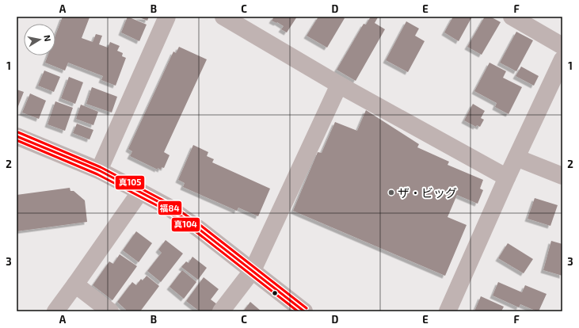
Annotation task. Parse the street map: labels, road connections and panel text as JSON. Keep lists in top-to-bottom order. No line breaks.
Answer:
{"places":["ザ・ビッグ"],"lines":["transit line 真105","transit line 福84","transit line 真104"],"north":"right","grid":{"columns":["A","B","C","D","E","F"],"rows":["1","2","3"]}}
